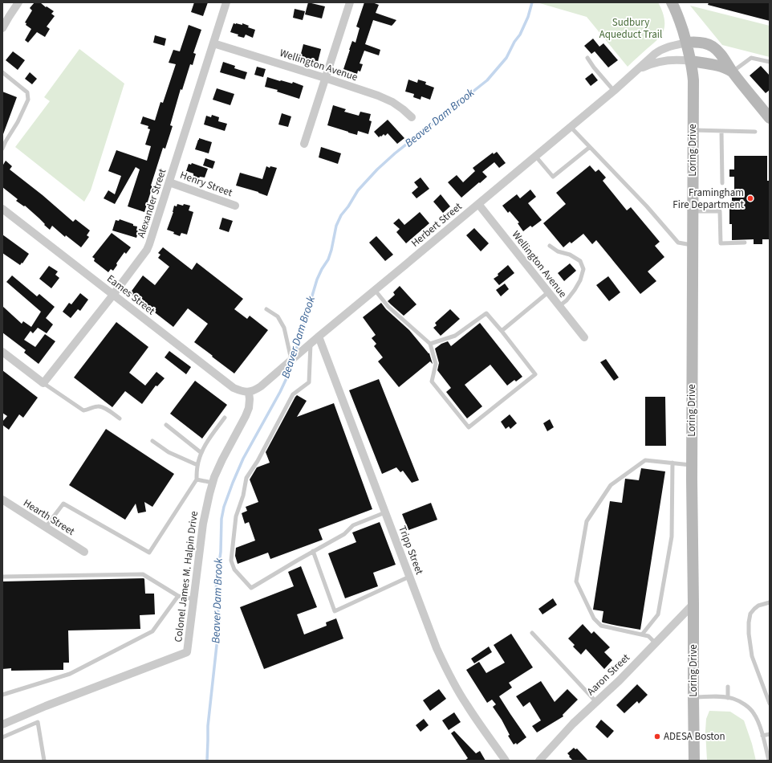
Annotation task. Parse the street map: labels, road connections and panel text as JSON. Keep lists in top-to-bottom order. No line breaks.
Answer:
{"streets":{"street":["Wellington Avenue","Loring Drive","Henry Street","Alexander Street","Herbert Street","Eames Street","Hearth Street","Tripp Street","Colonel James M. Halpin Drive","Aaron Street"]},"crossings":[["Wellington Avenue","Alexander Street"],["Wellington Avenue","Herbert Street"],["Loring Drive","Herbert Street"],["Loring Drive","Aaron Street"],["Henry Street","Alexander Street"],["Alexander Street","Eames Street"],["Herbert Street","Eames Street"],["Herbert Street","Tripp Street"],["Herbert Street","Colonel James M. Halpin Drive"],["Eames Street","Colonel James M. Halpin Drive"]],"water":["Beaver Dam Brook"],"parks":["Sudbury Aqueduct Trail"],"places":["Framingham Fire Department","ADESA Boston"]}
